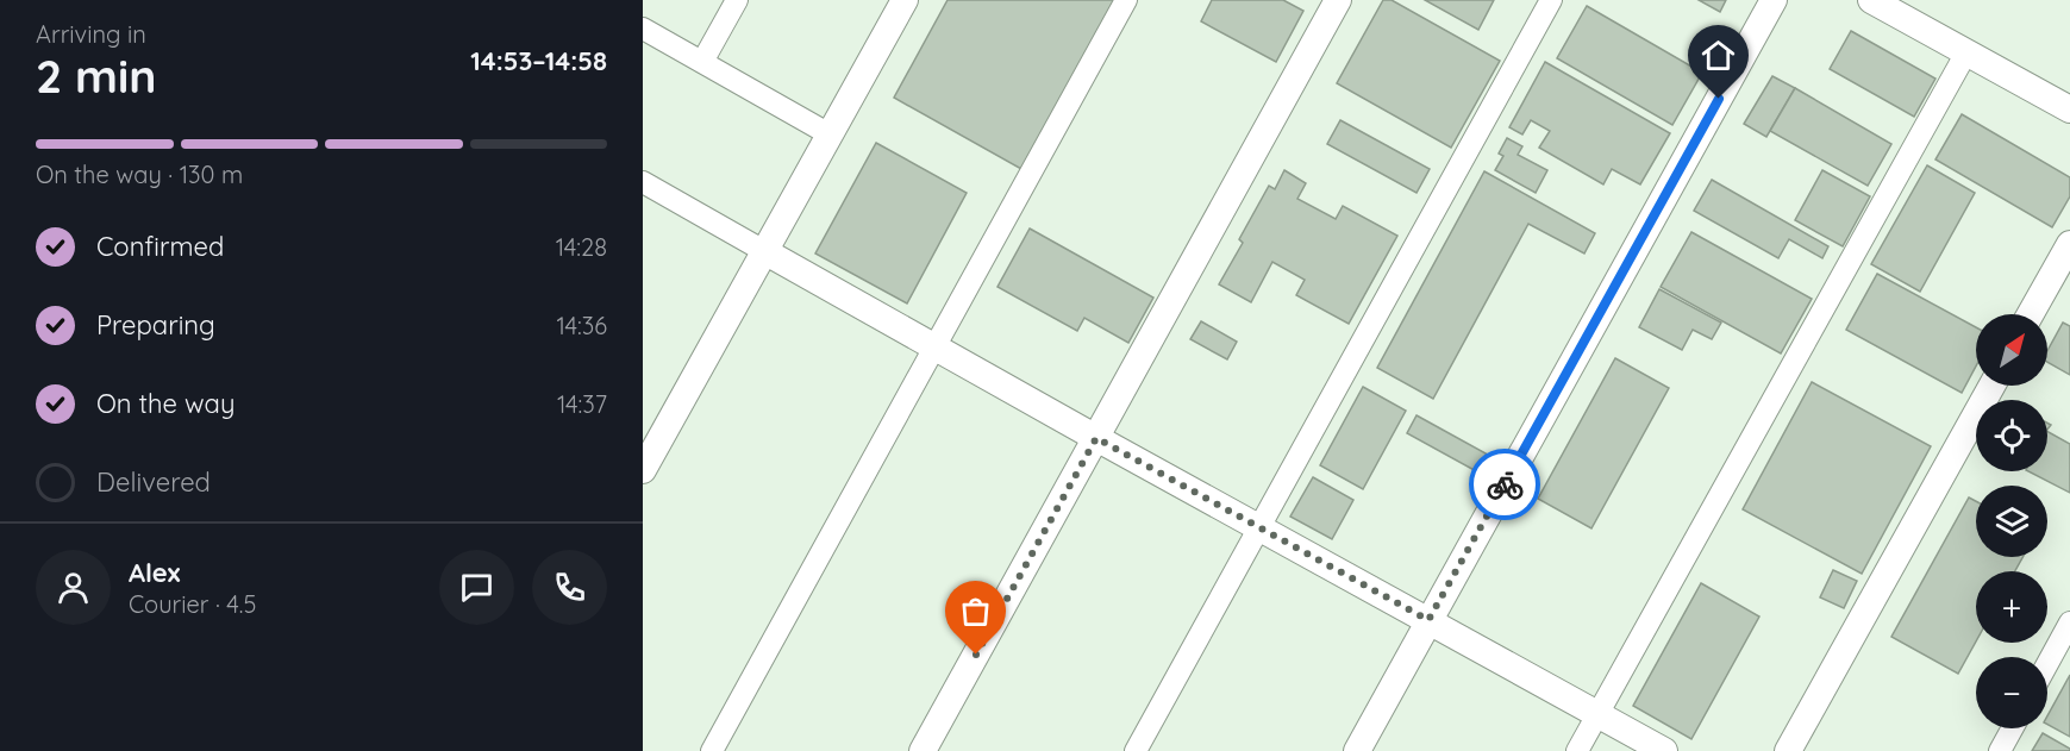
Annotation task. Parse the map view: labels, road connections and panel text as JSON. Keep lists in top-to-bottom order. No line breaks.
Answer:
{"north":"top right","page":{"heading":["2 min","Arriving in","14:53–14:58"],"panel":["Alex","Courier · 4.5"],"bar":"On the way · 130 m","list":[["Confirmed","14:28"],["Preparing","14:36"],["On the way","14:37"],"Delivered"],"map_buttons":["+","−"]}}
